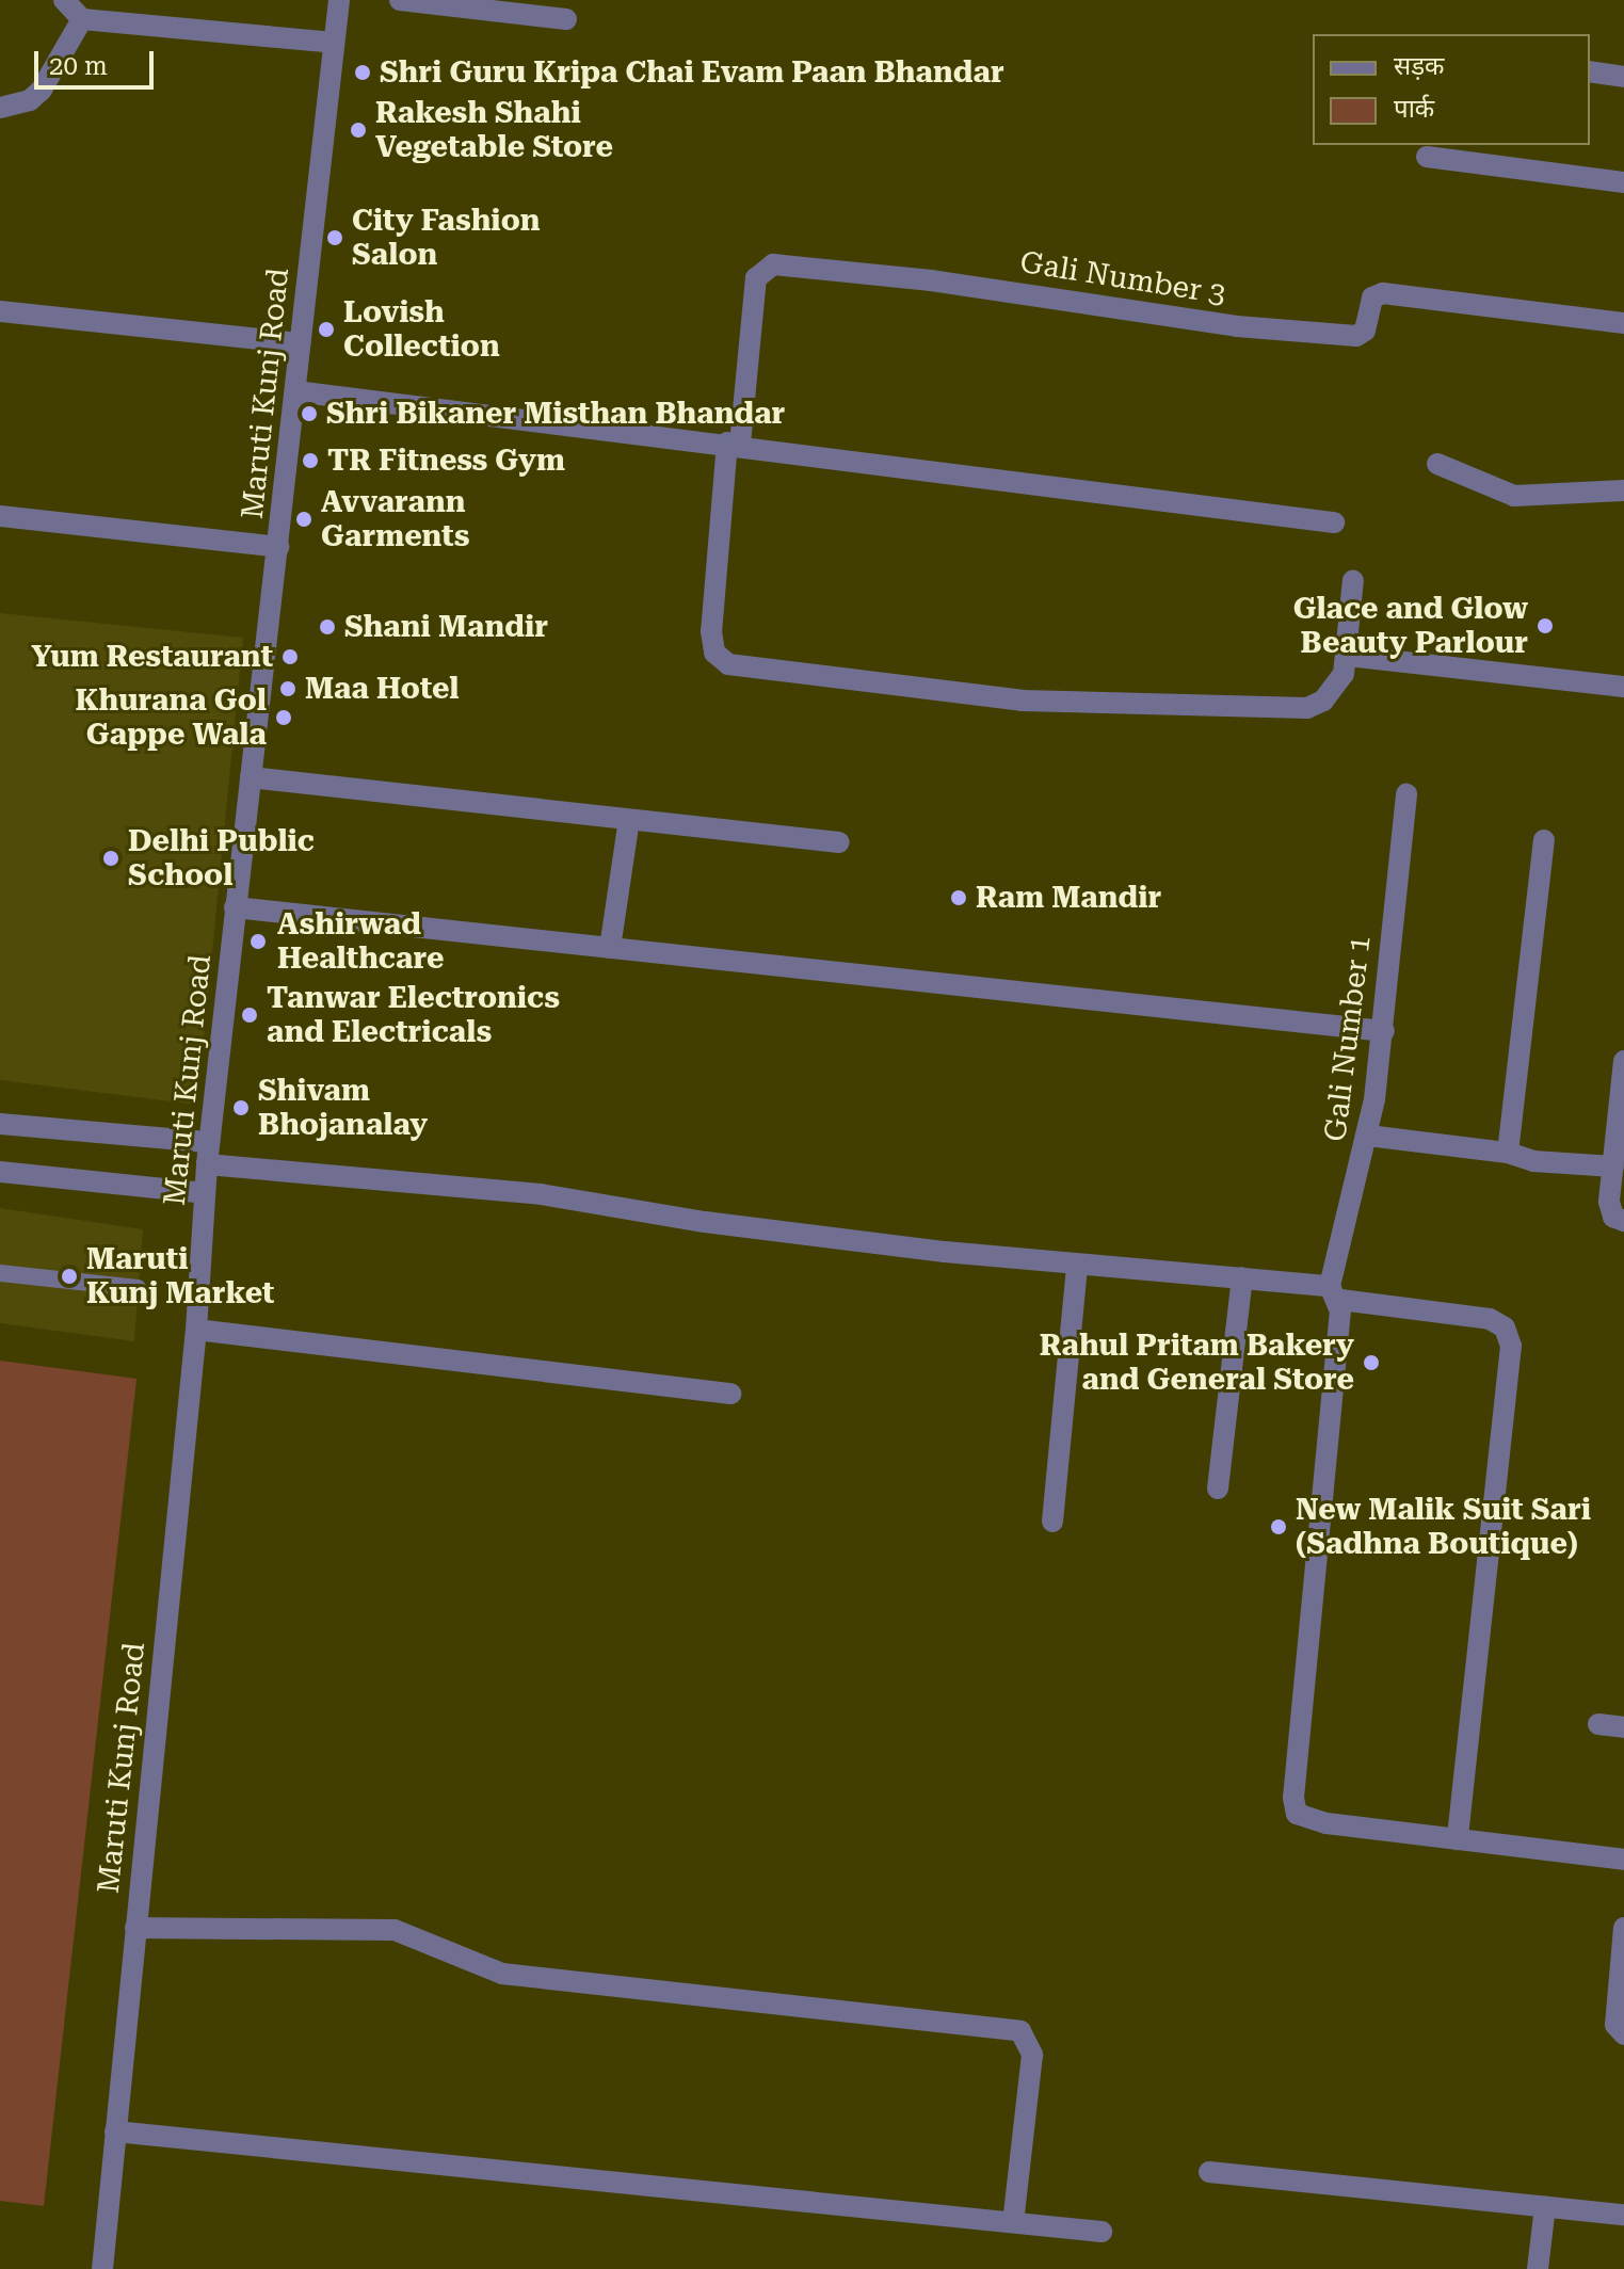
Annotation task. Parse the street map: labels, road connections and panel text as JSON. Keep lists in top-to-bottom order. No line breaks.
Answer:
{"streets":{"street":["Gali Number 3","Maruti Kunj Road","Gali Number 1"]},"places":["Shri Guru Kripa Chai Evam Paan Bhandar","Rakesh Shahi Vegetable Store","City Fashion Salon","Lovish Collection","Shri Bikaner Misthan Bhandar","TR Fitness Gym","Avvarann Garments","Glace and Glow Beauty Parlour","Shani Mandir","Yum Restaurant","Maa Hotel","Khurana Gol Gappe Wala","Delhi Public School","Ram Mandir","Ashirwad Healthcare","Tanwar Electronics and Electricals","Shivam Bhojanalay","Maruti Kunj Market","Rahul Pritam Bakery and General Store","New Malik Suit Sari (Sadhna Boutique)"],"legend":["सड़क","पार्क"],"scale_bar":"20 m"}
